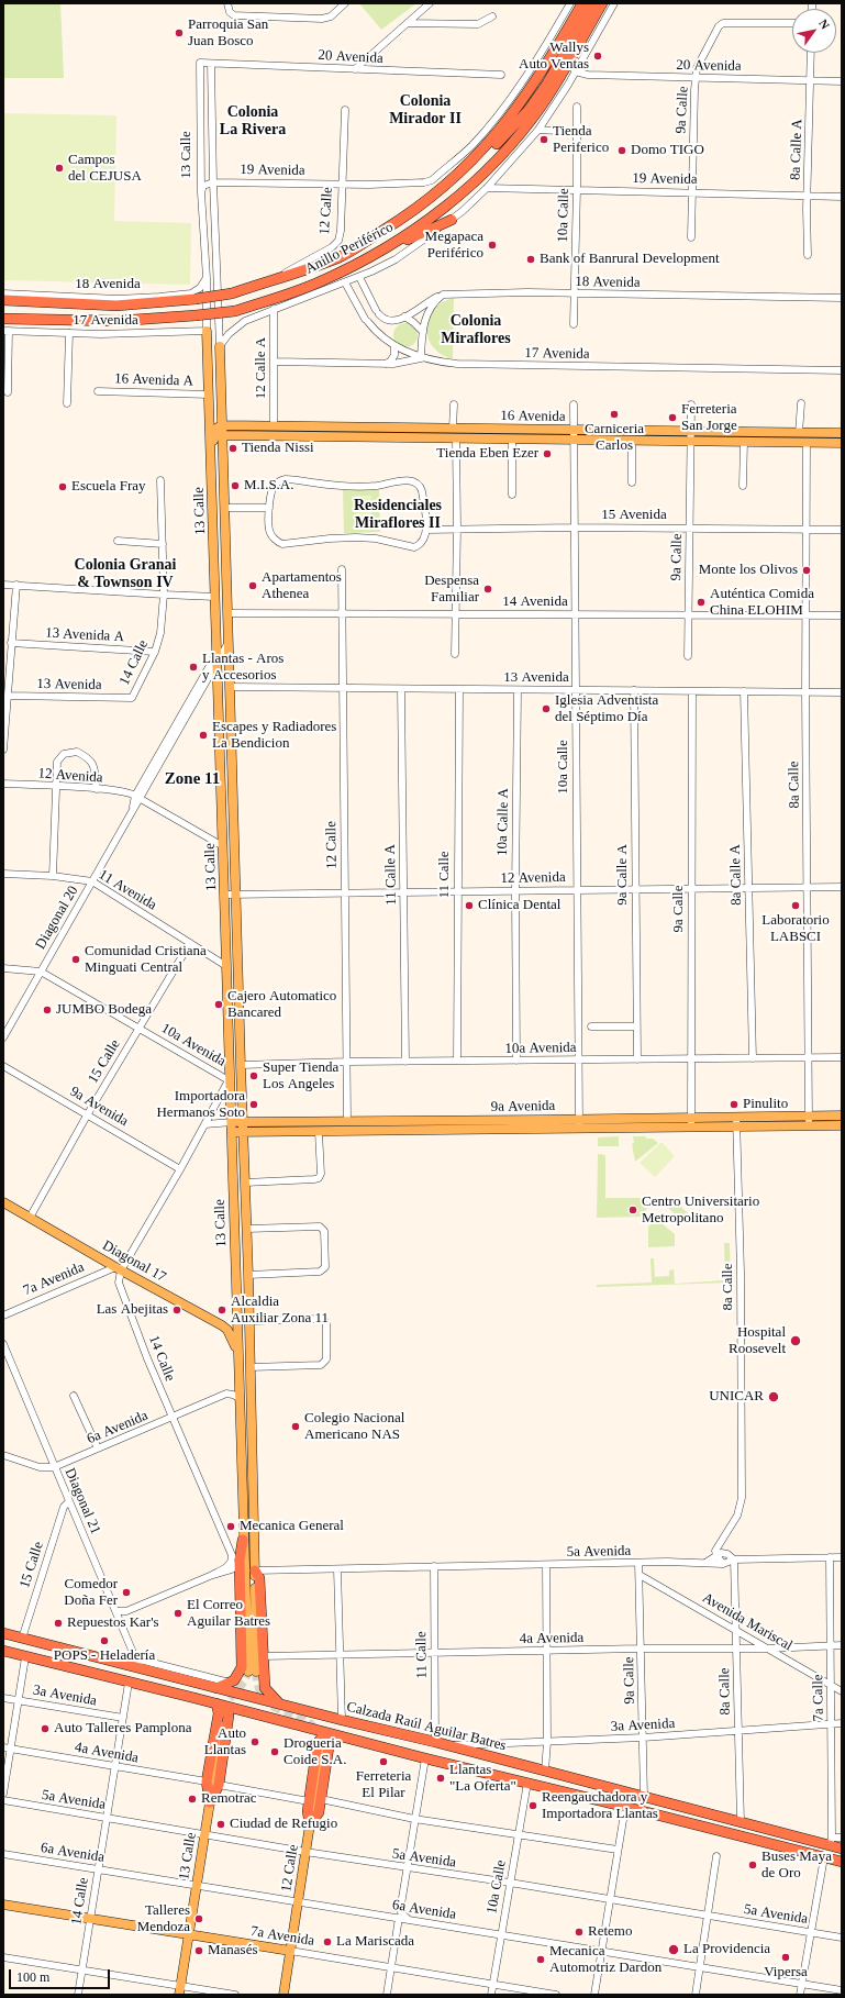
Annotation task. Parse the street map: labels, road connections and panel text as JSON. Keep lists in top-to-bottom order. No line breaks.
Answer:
{"streets":{"highway":["Anillo Periférico","Calzada Raúl Aguilar Batres"],"main road":["13 Calle","12 Calle","16 Avenida","9a Avenida","Diagonal 17","7a Avenida"],"street":["20 Avenida","9a Calle","8a Calle A","19 Avenida","10a Calle","18 Avenida","17 Avenida","12 Calle A","16 Avenida A","15 Avenida","14 Avenida","13 Avenida A","14 Calle","13 Avenida","12 Avenida","8a Calle","10a Calle A","11 Calle A","11 Calle","9a Calle A","11 Avenida","Diagonal 20","10a Avenida","15 Calle","6a Avenida","Diagonal 21","5a Avenida","Avenida Mariscal","4a Avenida","3a Avenida","7a Calle"]},"crossings":[["20 Avenida","9a Calle"],["20 Avenida","8a Calle A"],["20 Avenida","13 Calle"],["20 Avenida","Anillo Periférico"],["9a Calle","19 Avenida"],["9a Calle","16 Avenida"],["9a Calle","15 Avenida"],["9a Calle","14 Avenida"],["9a Calle","13 Avenida"],["9a Calle","12 Avenida"],["9a Calle","10a Avenida"],["9a Calle","9a Avenida"],["9a Calle","5a Avenida"],["9a Calle","Avenida Mariscal"],["9a Calle","4a Avenida"],["9a Calle","3a Avenida"],["9a Calle","Calzada Raúl Aguilar Batres"],["8a Calle A","19 Avenida"],["8a Calle A","13 Avenida"],["8a Calle A","12 Avenida"],["8a Calle A","10a Avenida"],["13 Calle","19 Avenida"],["13 Calle","Anillo Periférico"],["13 Calle","18 Avenida"],["13 Calle","17 Avenida"],["13 Calle","16 Avenida A"],["13 Calle","16 Avenida"],["13 Calle","14 Avenida"],["13 Calle","13 Avenida"],["13 Calle","12 Avenida"],["13 Calle","11 Avenida"],["13 Calle","Diagonal 20"],["13 Calle","10a Avenida"],["13 Calle","9a Avenida"],["13 Calle","Diagonal 17"],["13 Calle","7a Avenida"],["13 Calle","6a Avenida"],["13 Calle","5a Avenida"],["19 Avenida","12 Calle"],["19 Avenida","10a Calle"],["19 Avenida","Anillo Periférico"],["12 Calle","Anillo Periférico"],["12 Calle","14 Avenida"],["12 Calle","13 Avenida"],["12 Calle","12 Avenida"],["12 Calle","10a Avenida"],["12 Calle","9a Avenida"],["12 Calle","7a Avenida"],["12 Calle","6a Avenida"],["12 Calle","5a Avenida"],["10a Calle","18 Avenida"],["10a Calle","16 Avenida"],["10a Calle","15 Avenida"],["10a Calle","14 Avenida"],["10a Calle","13 Avenida"],["10a Calle","12 Avenida"],["10a Calle","10a Avenida"],["10a Calle","9a Avenida"],["10a Calle","7a Avenida"],["10a Calle","6a Avenida"],["10a Calle","5a Avenida"],["10a Calle","Calzada Raúl Aguilar Batres"],["Anillo Periférico","12 Calle A"],["17 Avenida","12 Calle A"],["12 Calle A","16 Avenida"],["16 Avenida","8a Calle"],["15 Avenida","8a Calle"],["14 Avenida","8a Calle"],["13 Avenida A","14 Calle"],["14 Calle","13 Avenida"],["14 Calle","Diagonal 17"],["14 Calle","7a Avenida"],["14 Calle","6a Avenida"],["14 Calle","5a Avenida"],["14 Calle","4a Avenida"],["14 Calle","3a Avenida"],["14 Calle","Calzada Raúl Aguilar Batres"],["13 Avenida","8a Calle"],["13 Avenida","10a Calle A"],["13 Avenida","11 Calle A"],["13 Avenida","11 Calle"],["13 Avenida","9a Calle A"],["12 Avenida","8a Calle"],["12 Avenida","10a Calle A"],["12 Avenida","11 Calle A"],["12 Avenida","11 Calle"],["12 Avenida","9a Calle A"],["12 Avenida","Diagonal 20"],["8a Calle","10a Avenida"],["8a Calle","9a Avenida"],["8a Calle","5a Avenida"],["8a Calle","Avenida Mariscal"],["8a Calle","4a Avenida"],["8a Calle","3a Avenida"],["8a Calle","Calzada Raúl Aguilar Batres"],["10a Calle A","10a Avenida"],["11 Calle A","10a Avenida"],["11 Calle","10a Avenida"],["11 Calle","5a Avenida"],["11 Calle","4a Avenida"],["11 Calle","3a Avenida"],["11 Calle","Calzada Raúl Aguilar Batres"],["9a Calle A","10a Avenida"],["11 Avenida","Diagonal 20"],["11 Avenida","15 Calle"],["Diagonal 20","10a Avenida"],["10a Avenida","15 Calle"],["15 Calle","9a Avenida"],["15 Calle","Diagonal 17"],["15 Calle","Diagonal 21"],["15 Calle","Calzada Raúl Aguilar Batres"],["Diagonal 17","7a Avenida"],["6a Avenida","Diagonal 21"],["Diagonal 21","Calzada Raúl Aguilar Batres"],["5a Avenida","7a Calle"],["Avenida Mariscal","4a Avenida"],["Avenida Mariscal","7a Calle"],["4a Avenida","7a Calle"],["3a Avenida","7a Calle"],["3a Avenida","Calzada Raúl Aguilar Batres"],["7a Calle","Calzada Raúl Aguilar Batres"]],"districts":["Colonia Mirador II","Colonia La Rivera","Colonia Miraflores","Residenciales Miraflores II","Colonia Granai & Townson IV","Zone 11"],"places":["Parroquia San Juan Bosco","Wallys Auto Ventas","Tienda Periferico","Domo TIGO","Campos del CEJUSA","Megapaca Periférico","Bank of Banrural Development","Carniceria Carlos","Ferreteria San Jorge","Tienda Nissi","Tienda Eben Ezer","M.I.S.A.","Escuela Fray","Monte los Olivos","Apartamentos Athenea","Despensa Familiar","Auténtica Comida China ELOHIM","Llantas - Aros y Accesorios","Iglesia Adventista del Séptimo Día","Escapes y Radiadores La Bendicion","Clínica Dental","Laboratorio LABSCI","Comunidad Cristiana Minguati Central","Cajero Automatico Bancared","JUMBO Bodega","Super Tienda Los Angeles","Importadora Hermanos Soto","Pinulito","Centro Universitario Metropolitano","Las Abejitas","Alcaldia Auxiliar Zona 11","Hospital Roosevelt","UNICAR","Colegio Nacional Americano NAS","Mecanica General","Comedor Doña Fer","El Correo Aguilar Batres","Repuestos Kar's","POPS - Heladería","Auto Talleres Pamplona","Auto Llantas","Drogueria Coide S.A.","Ferreteria El Pilar","Llantas \"La Oferta\"","Remotrac","Reengauchadora y Importadora Llantas","Ciudad de Refugio","Buses Maya de Oro","Talleres Mendoza","Retemo","La Mariscada","La Providencia","Manasés","Vipersa","Mecanica Automotriz Dardon"],"scale_bar":"100 m","north":"top right"}
